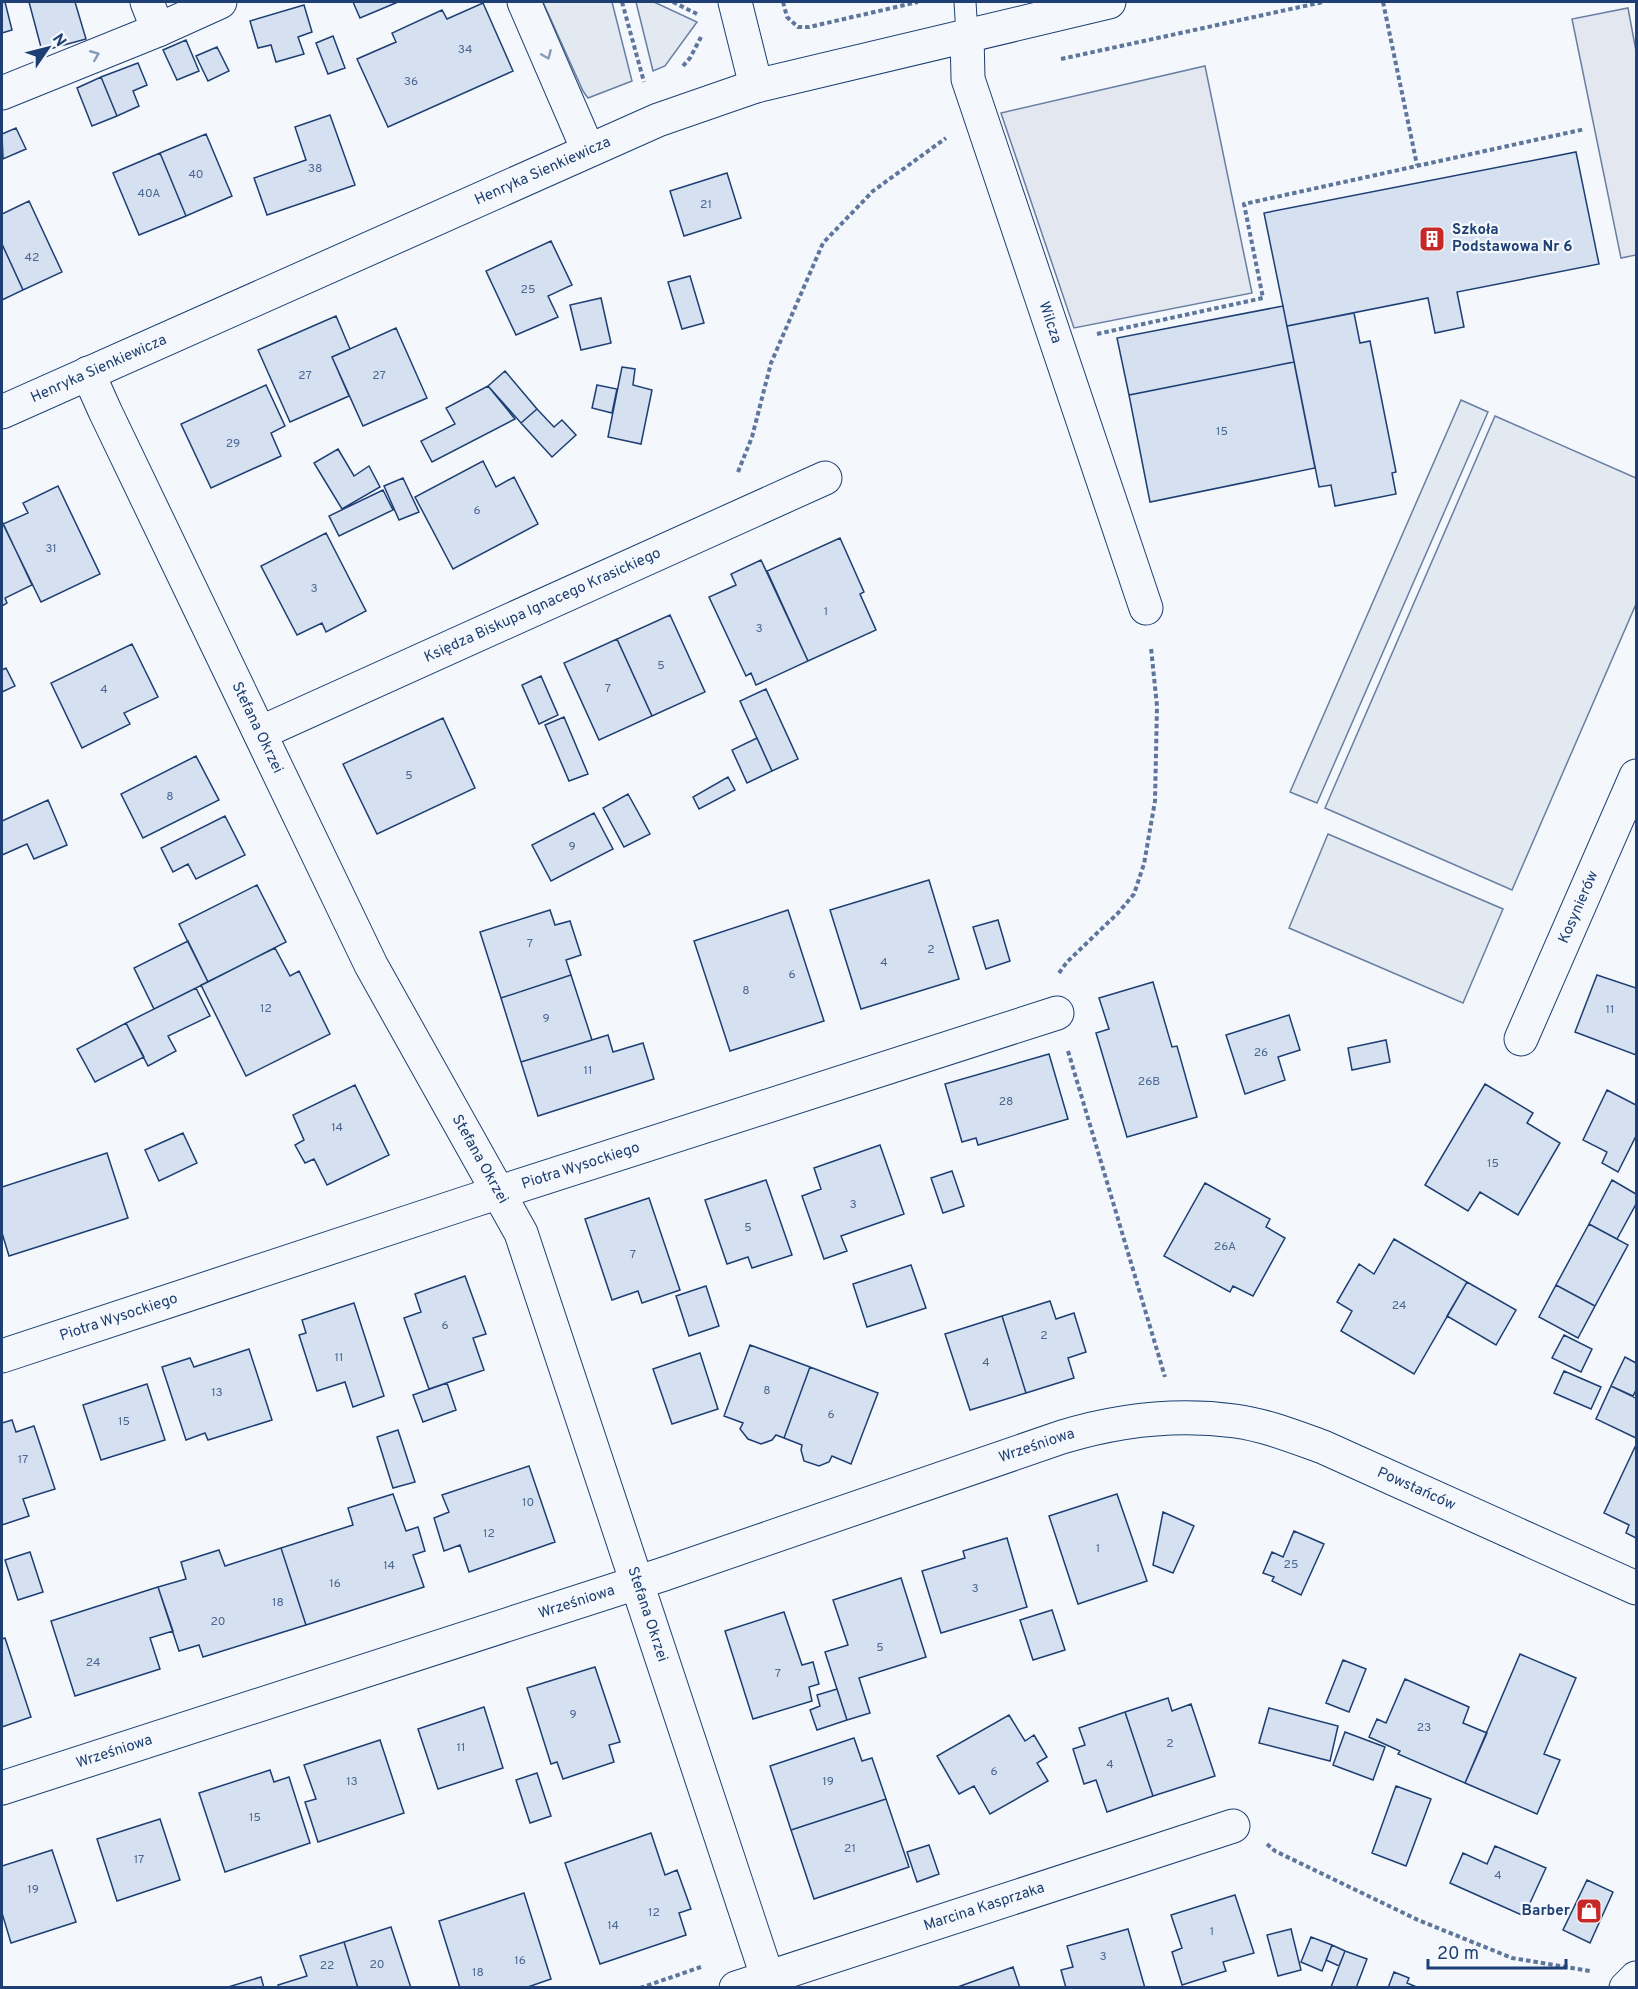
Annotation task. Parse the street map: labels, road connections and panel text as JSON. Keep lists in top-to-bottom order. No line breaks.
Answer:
{"streets":{"street":["Henryka Sienkiewicza","Wilcza","Księdza Biskupa Ignacego Krasickiego","Stefana Okrzei","Kosynierów","Piotra Wysockiego","Wrześniowa","Powstańców","Marcina Kasprzaka"]},"crossings":[["Henryka Sienkiewicza","Wilcza"],["Henryka Sienkiewicza","Stefana Okrzei"],["Księdza Biskupa Ignacego Krasickiego","Stefana Okrzei"],["Stefana Okrzei","Piotra Wysockiego"],["Stefana Okrzei","Wrześniowa"],["Stefana Okrzei","Marcina Kasprzaka"],["Wrześniowa","Powstańców"]],"places":{"building":["Szkoła Podstawowa Nr 6"],"shop":["Barber"]},"house_numbers":["34","36","38","40","40A","21","42","25","27","27","15","29","6","31","3","1","3","5","7","4","5","8","9","7","2","4","6","8","12","11","9","26","11","26B","28","14","15","3","5","26A","7","24","6","2","11","4","8","13","6","15","17","10","12","1","25","14","16","3","18","20","5","24","7","9","23","2","11","4","6","13","19","15","21","17","4","19","12","14","1","3","16","20","22","18"],"scale_bar":"20 m","north":"top right"}
